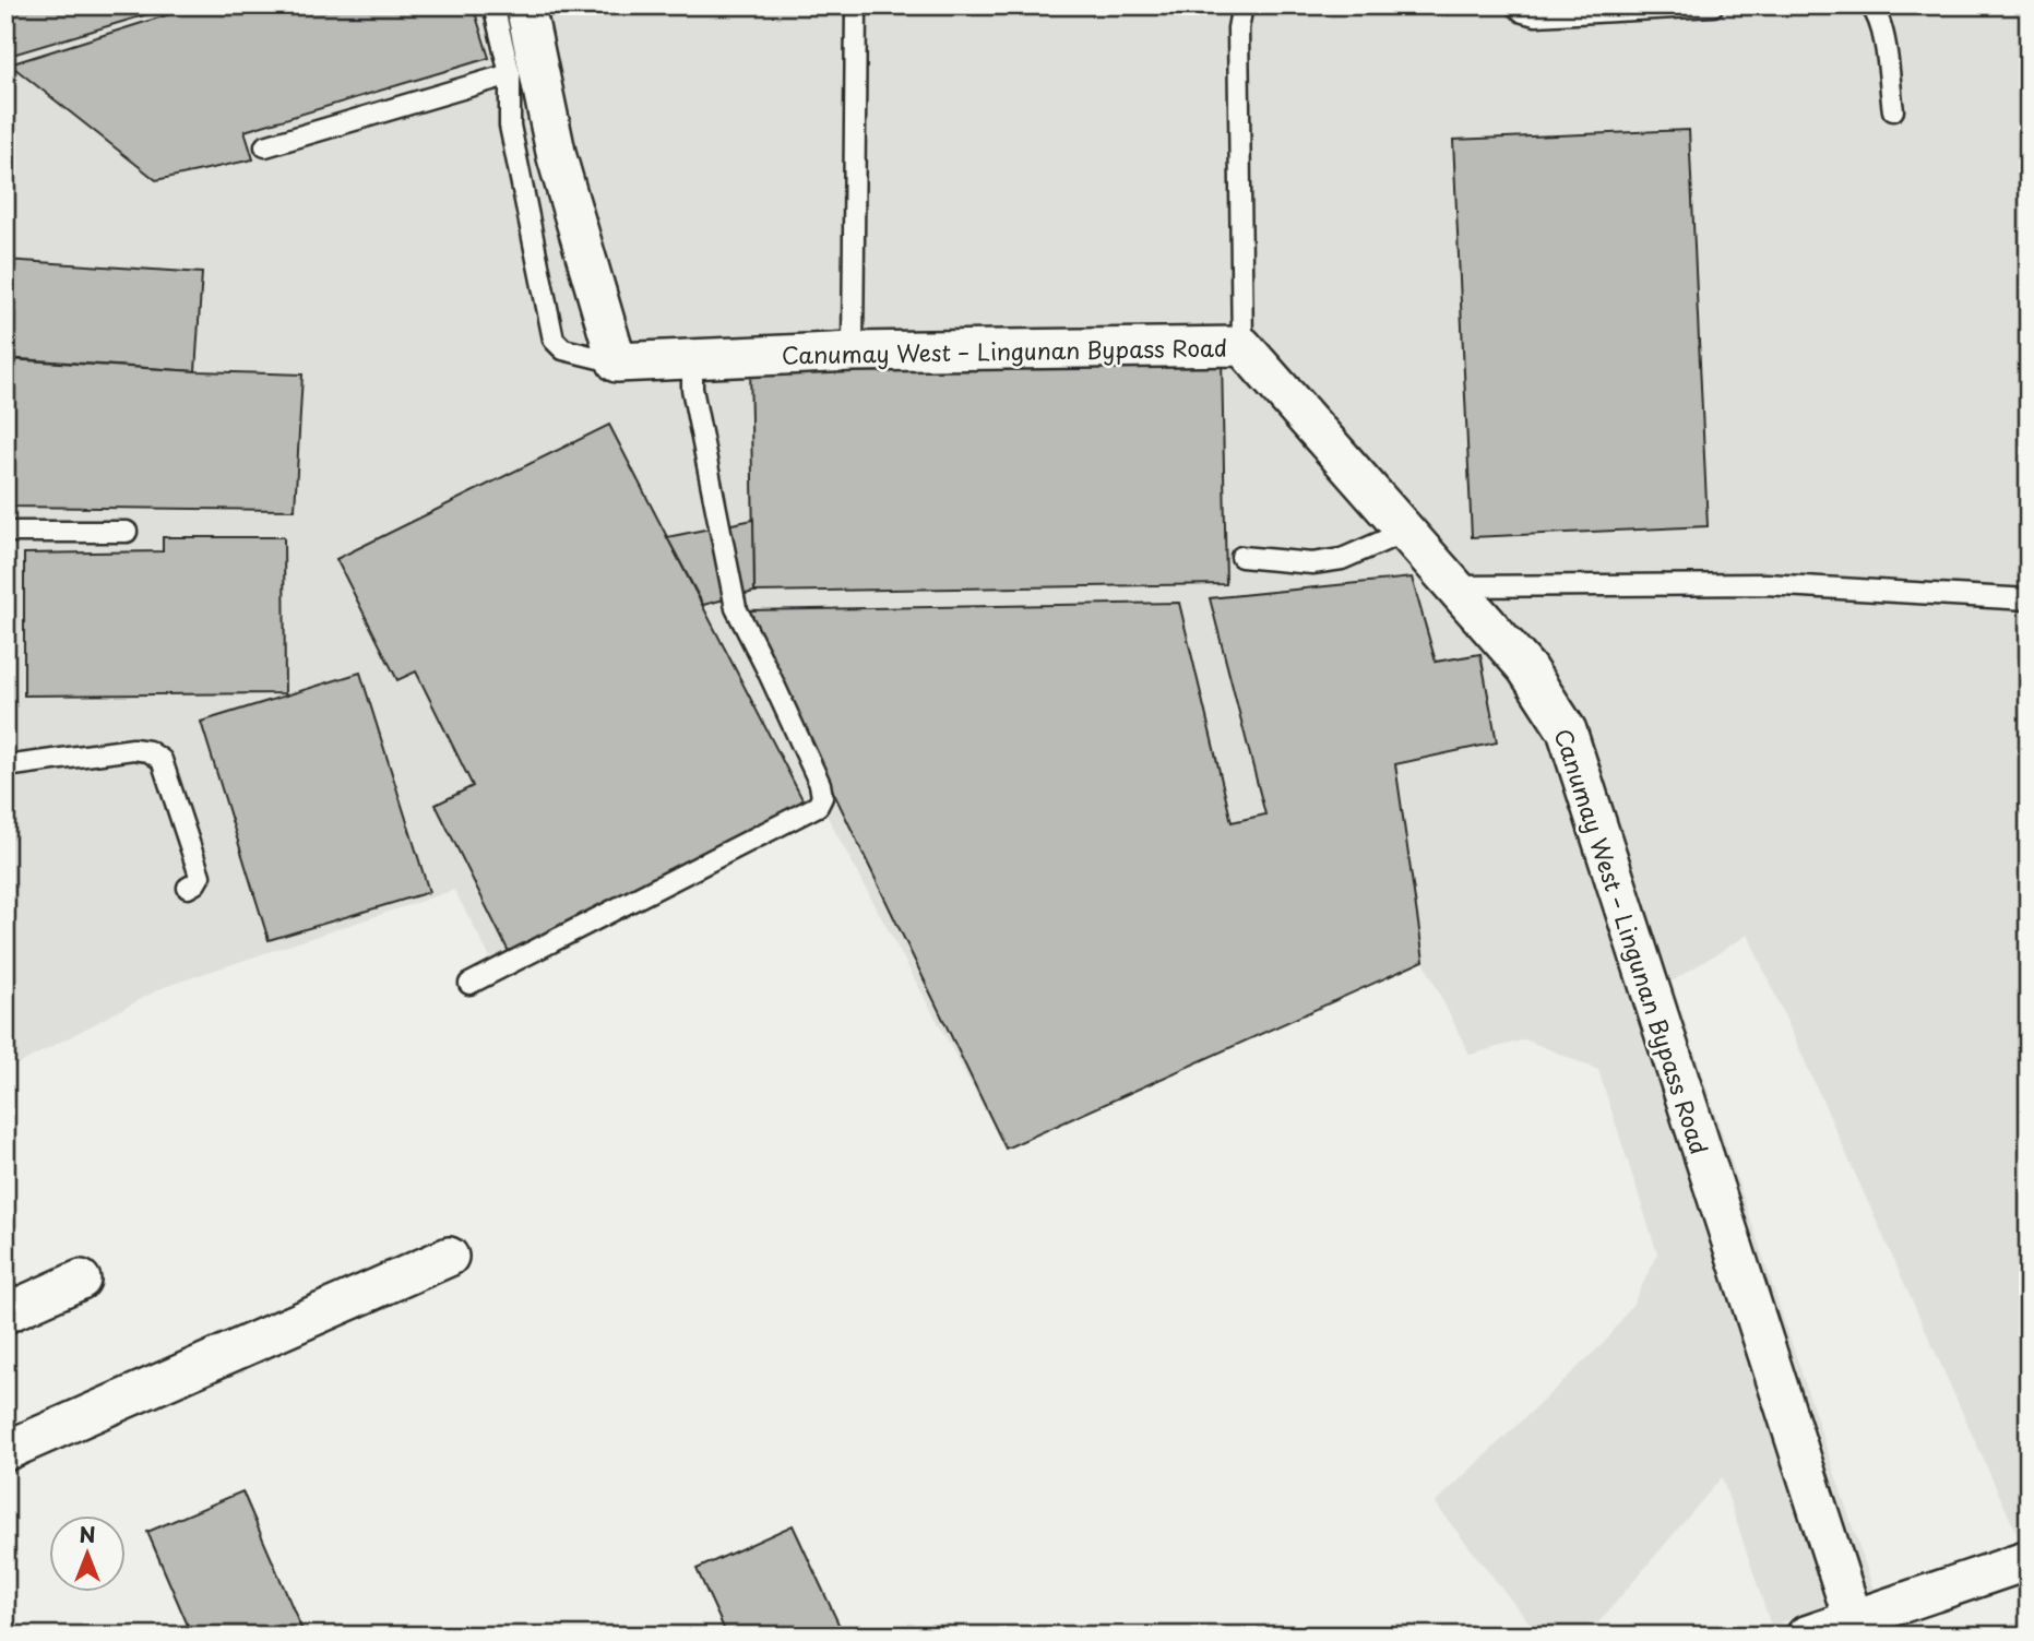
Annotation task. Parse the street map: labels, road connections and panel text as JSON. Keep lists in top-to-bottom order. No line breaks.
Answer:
{"streets":{"street":["Canumay West – Lingunan Bypass Road"]},"north":"top"}
